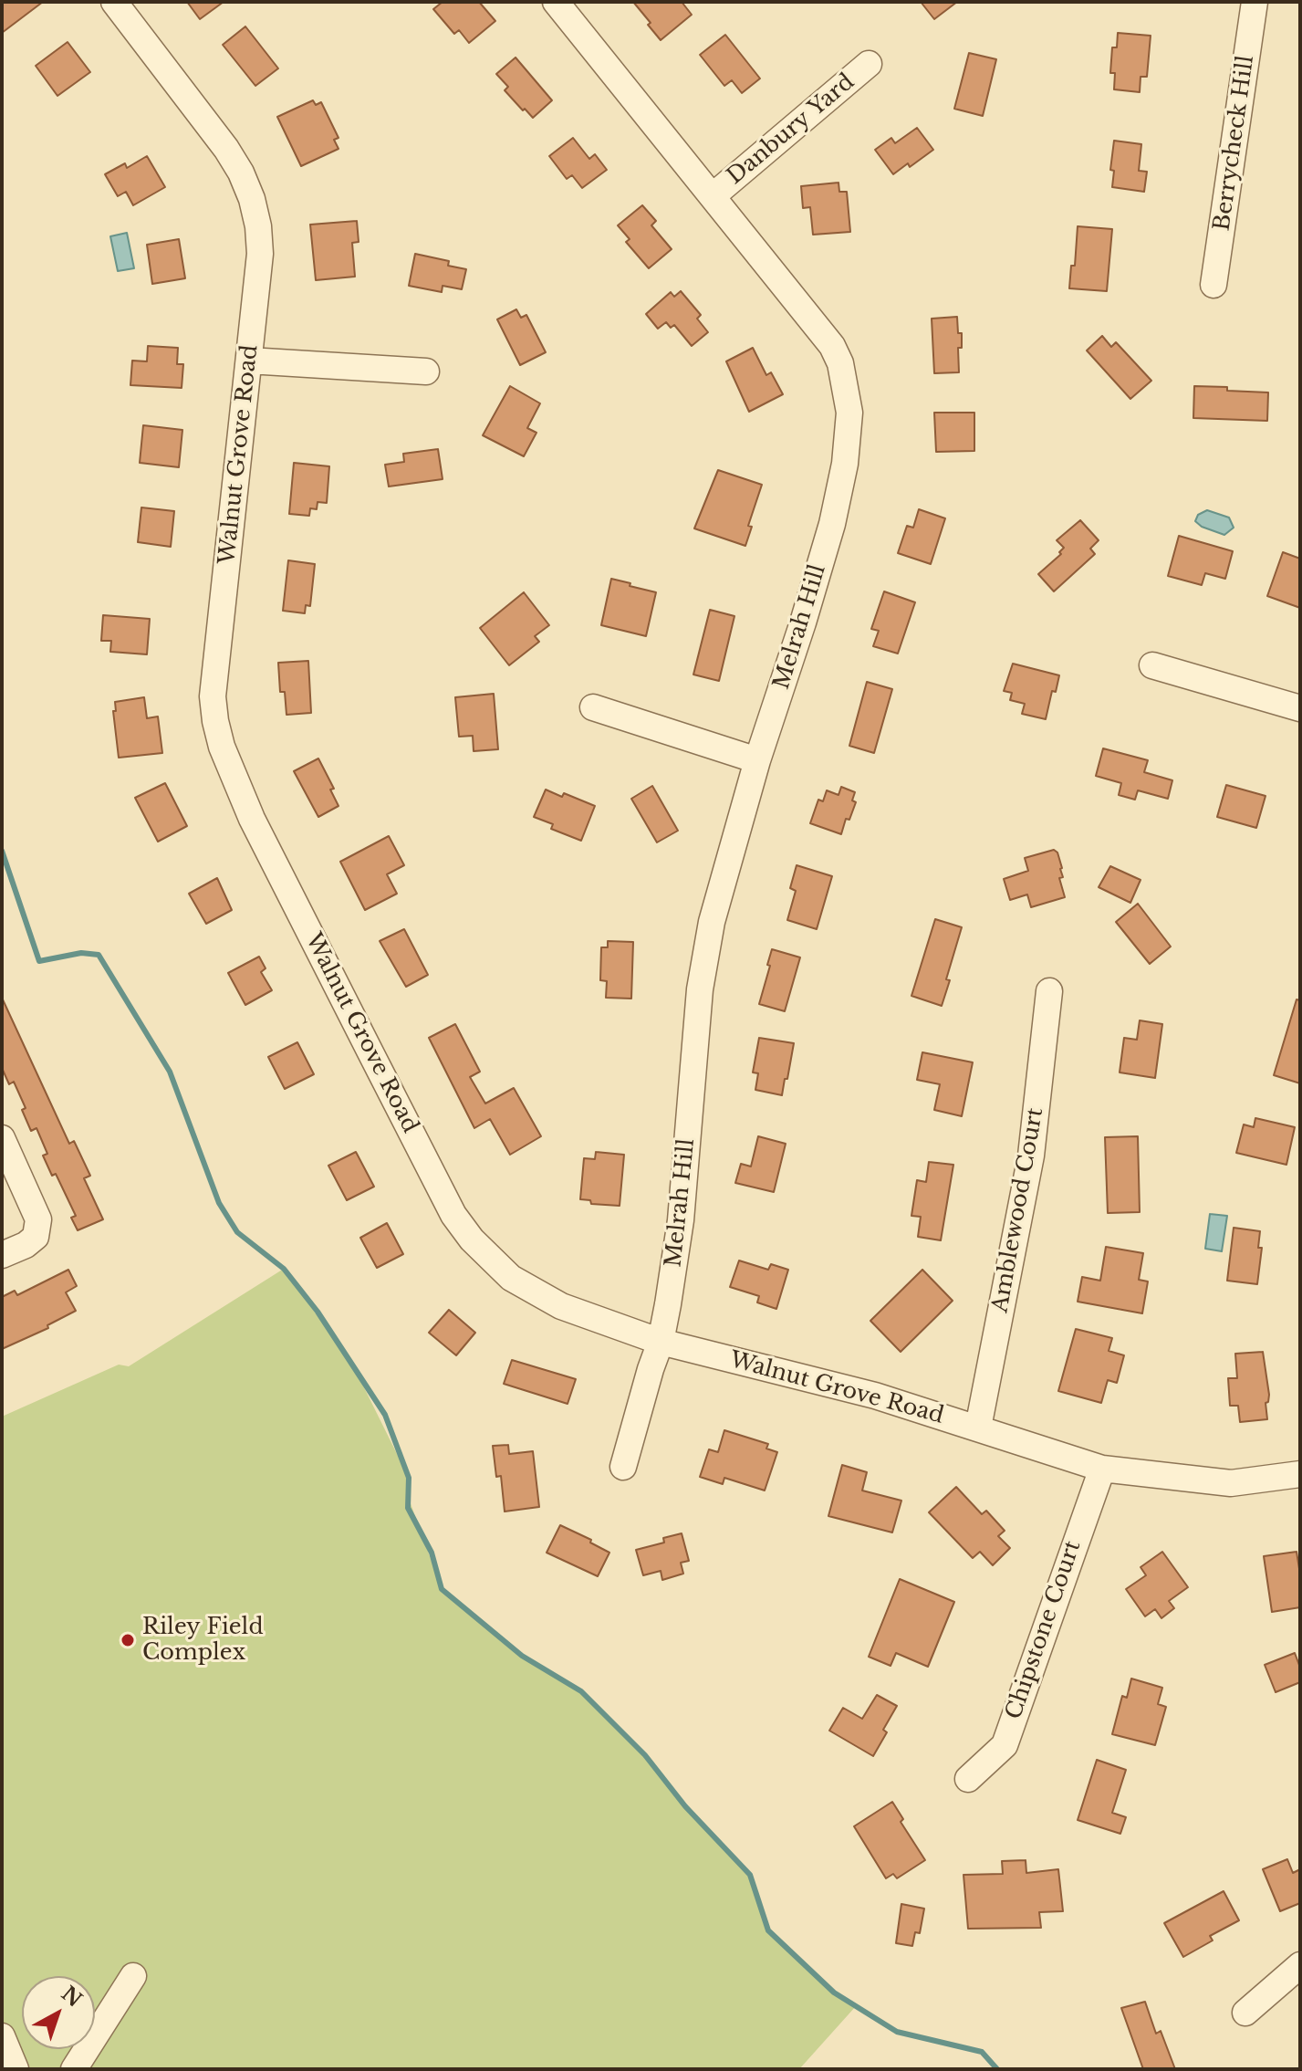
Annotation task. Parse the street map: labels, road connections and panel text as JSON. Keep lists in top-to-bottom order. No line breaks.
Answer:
{"streets":{"street":["Danbury Yard","Berrycheck Hill","Walnut Grove Road","Melrah Hill","Amblewood Court","Chipstone Court"]},"crossings":[["Danbury Yard","Melrah Hill"],["Walnut Grove Road","Melrah Hill"],["Walnut Grove Road","Amblewood Court"],["Walnut Grove Road","Chipstone Court"]],"places":["Riley Field Complex"],"north":"top right"}
